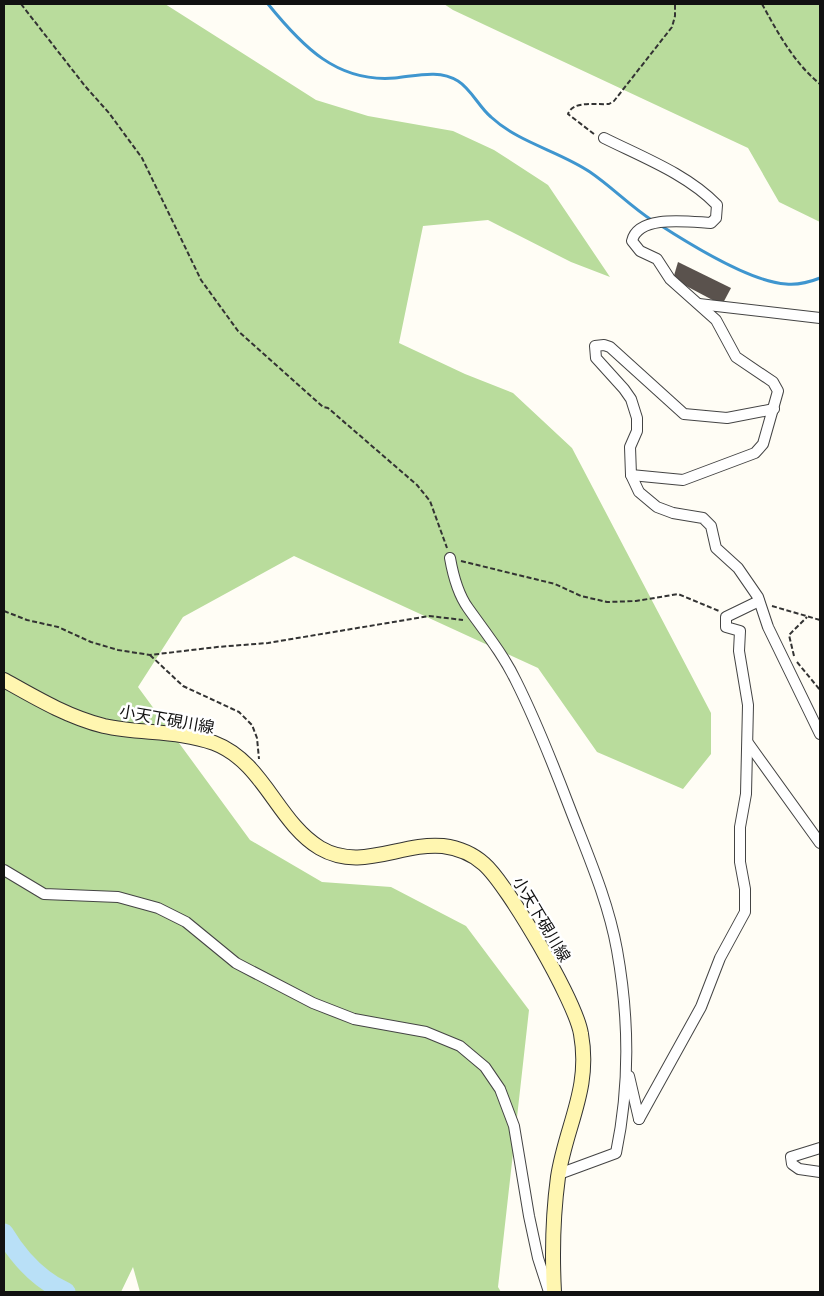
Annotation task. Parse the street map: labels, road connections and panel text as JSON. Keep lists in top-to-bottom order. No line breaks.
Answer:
{"streets":{"main road":["小天下硯川線"]}}
